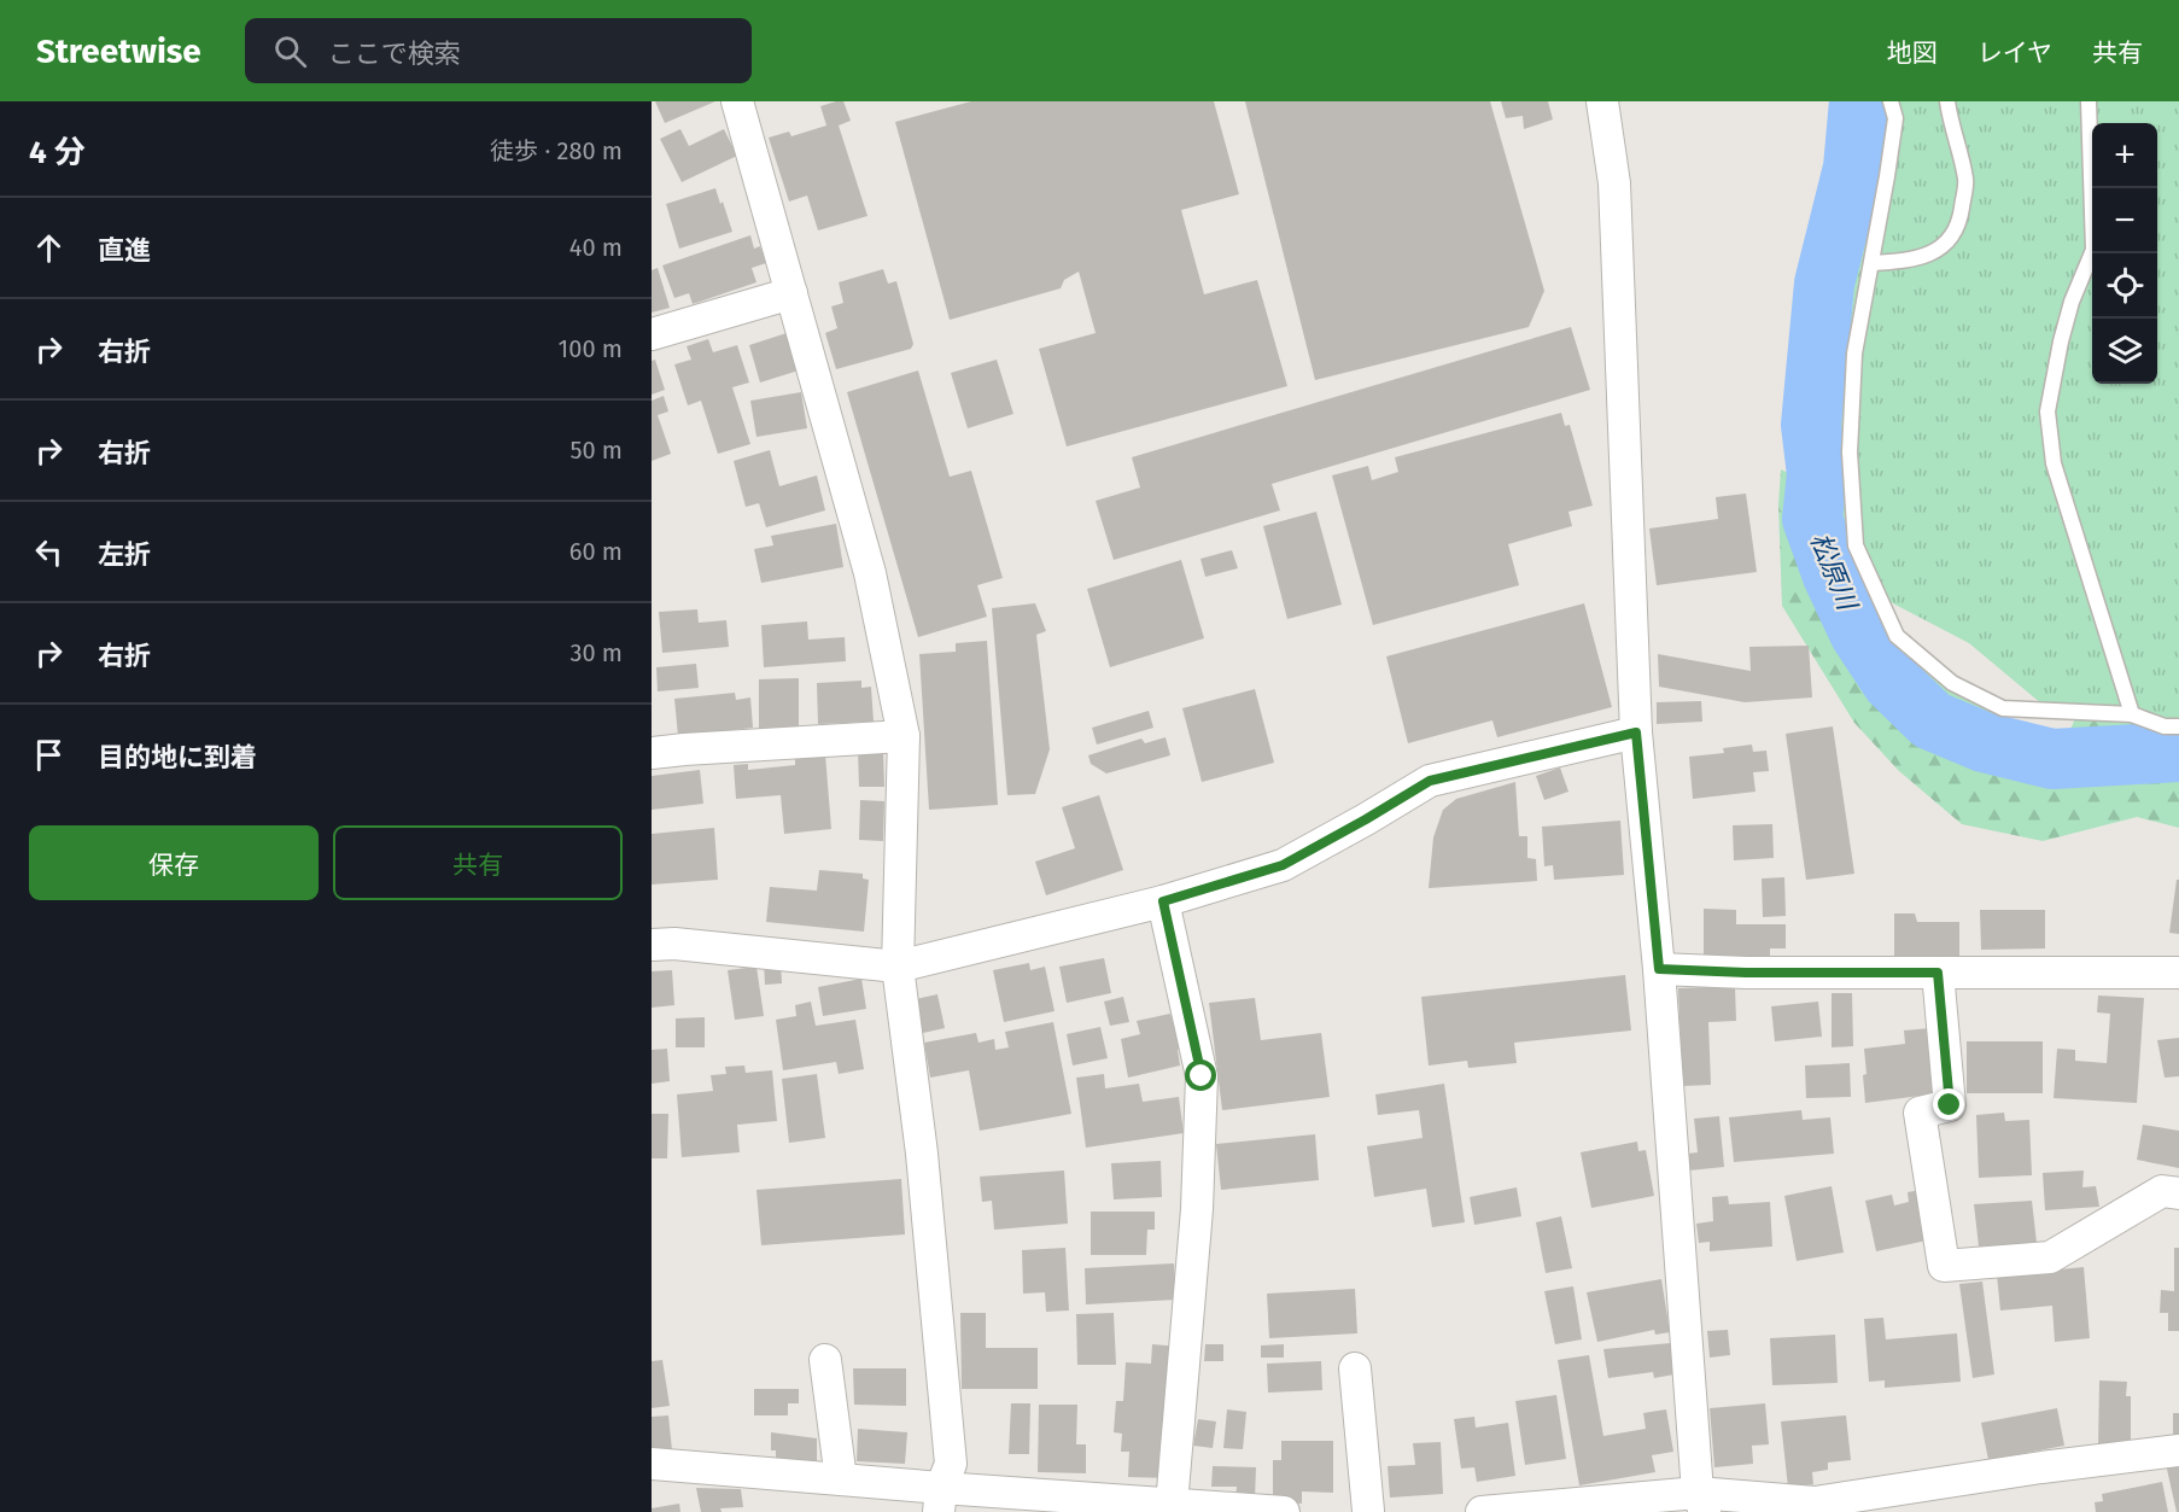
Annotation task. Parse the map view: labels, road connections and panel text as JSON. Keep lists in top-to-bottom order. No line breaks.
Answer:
{"water":["松原川"],"page":{"header":"Streetwise","search":"ここで検索","nav":["地図","レイヤ","共有"],"heading":["4 分","徒歩 · 280 m"],"map_buttons":["+","−"],"list":[["直進","40 m"],["右折","100 m"],["右折","50 m"],["左折","60 m"],["右折","30 m"],"目的地に到着"],"buttons":["保存","共有"]}}
